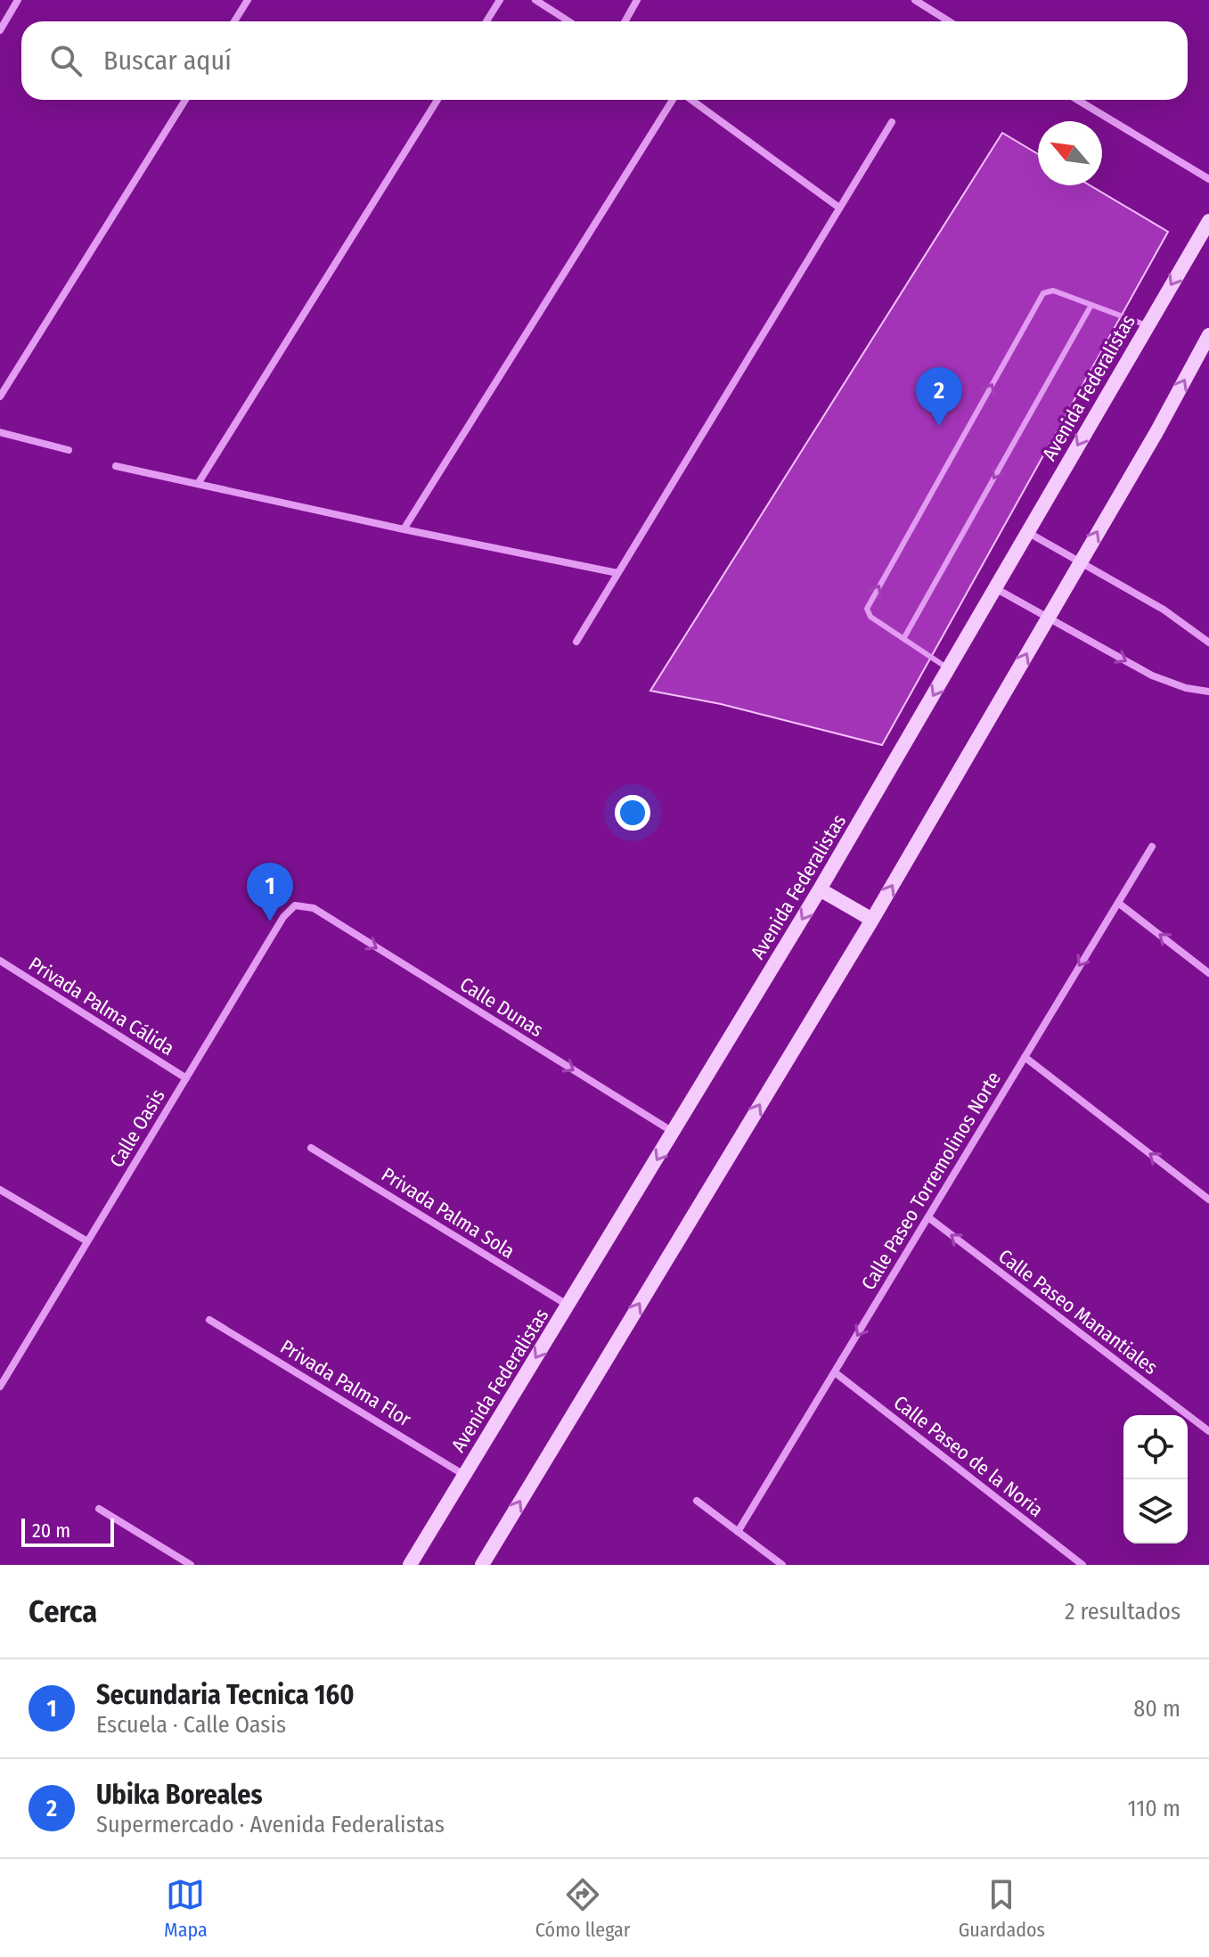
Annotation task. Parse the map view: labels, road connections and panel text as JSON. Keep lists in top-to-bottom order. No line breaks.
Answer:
{"streets":{"street":["Avenida Federalistas","Privada Palma Cálida","Calle Dunas","Calle Oasis","Calle Paseo Torremolinos Norte","Privada Palma Sola","Calle Paseo Manantiales","Privada Palma Flor","Calle Paseo de la Noria"]},"crossings":[["Avenida Federalistas","Calle Dunas"],["Avenida Federalistas","Privada Palma Sola"],["Avenida Federalistas","Privada Palma Flor"],["Privada Palma Cálida","Calle Oasis"],["Calle Dunas","Calle Oasis"],["Calle Paseo Torremolinos Norte","Calle Paseo Manantiales"],["Calle Paseo Torremolinos Norte","Calle Paseo de la Noria"]],"one_way":["Calle Dunas","Calle Paseo Torremolinos Norte","Calle Paseo Manantiales"],"scale_bar":"20 m","north":"top left","page":{"search":"Buscar aquí","pins":["2","1"],"scale":"20 m","heading":["Cerca","2 resultados"],"list":[{"mark":"1","name":"Secundaria Tecnica 160","note":"Escuela · Calle Oasis","value":"80 m"},{"mark":"2","name":"Ubika Boreales","note":"Supermercado · Avenida Federalistas","value":"110 m"}],"nav":["Mapa","Cómo llegar","Guardados"]}}
